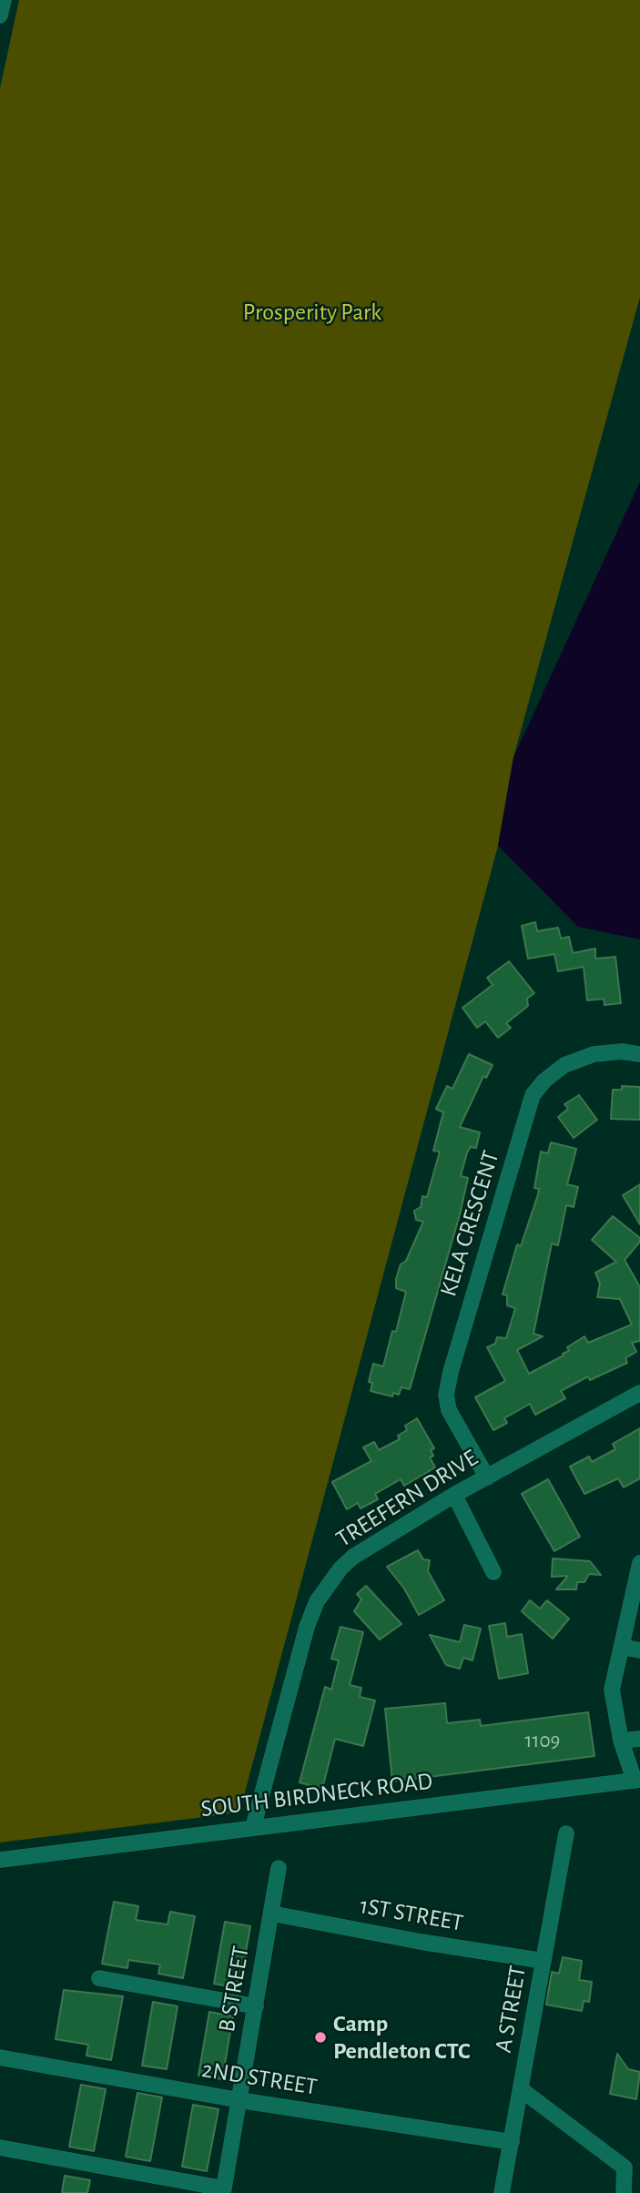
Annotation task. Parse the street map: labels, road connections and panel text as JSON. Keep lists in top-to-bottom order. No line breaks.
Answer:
{"streets":{"street":["KELA CRESCENT","TREEFERN DRIVE","SOUTH BIRDNECK ROAD","1ST STREET","B STREET","A STREET","2ND STREET"]},"crossings":[["KELA CRESCENT","TREEFERN DRIVE"],["TREEFERN DRIVE","SOUTH BIRDNECK ROAD"],["1ST STREET","B STREET"],["1ST STREET","A STREET"],["B STREET","2ND STREET"],["A STREET","2ND STREET"]],"parks":["Prosperity Park"],"places":["Camp Pendleton CTC"],"house_numbers":["1109"]}
